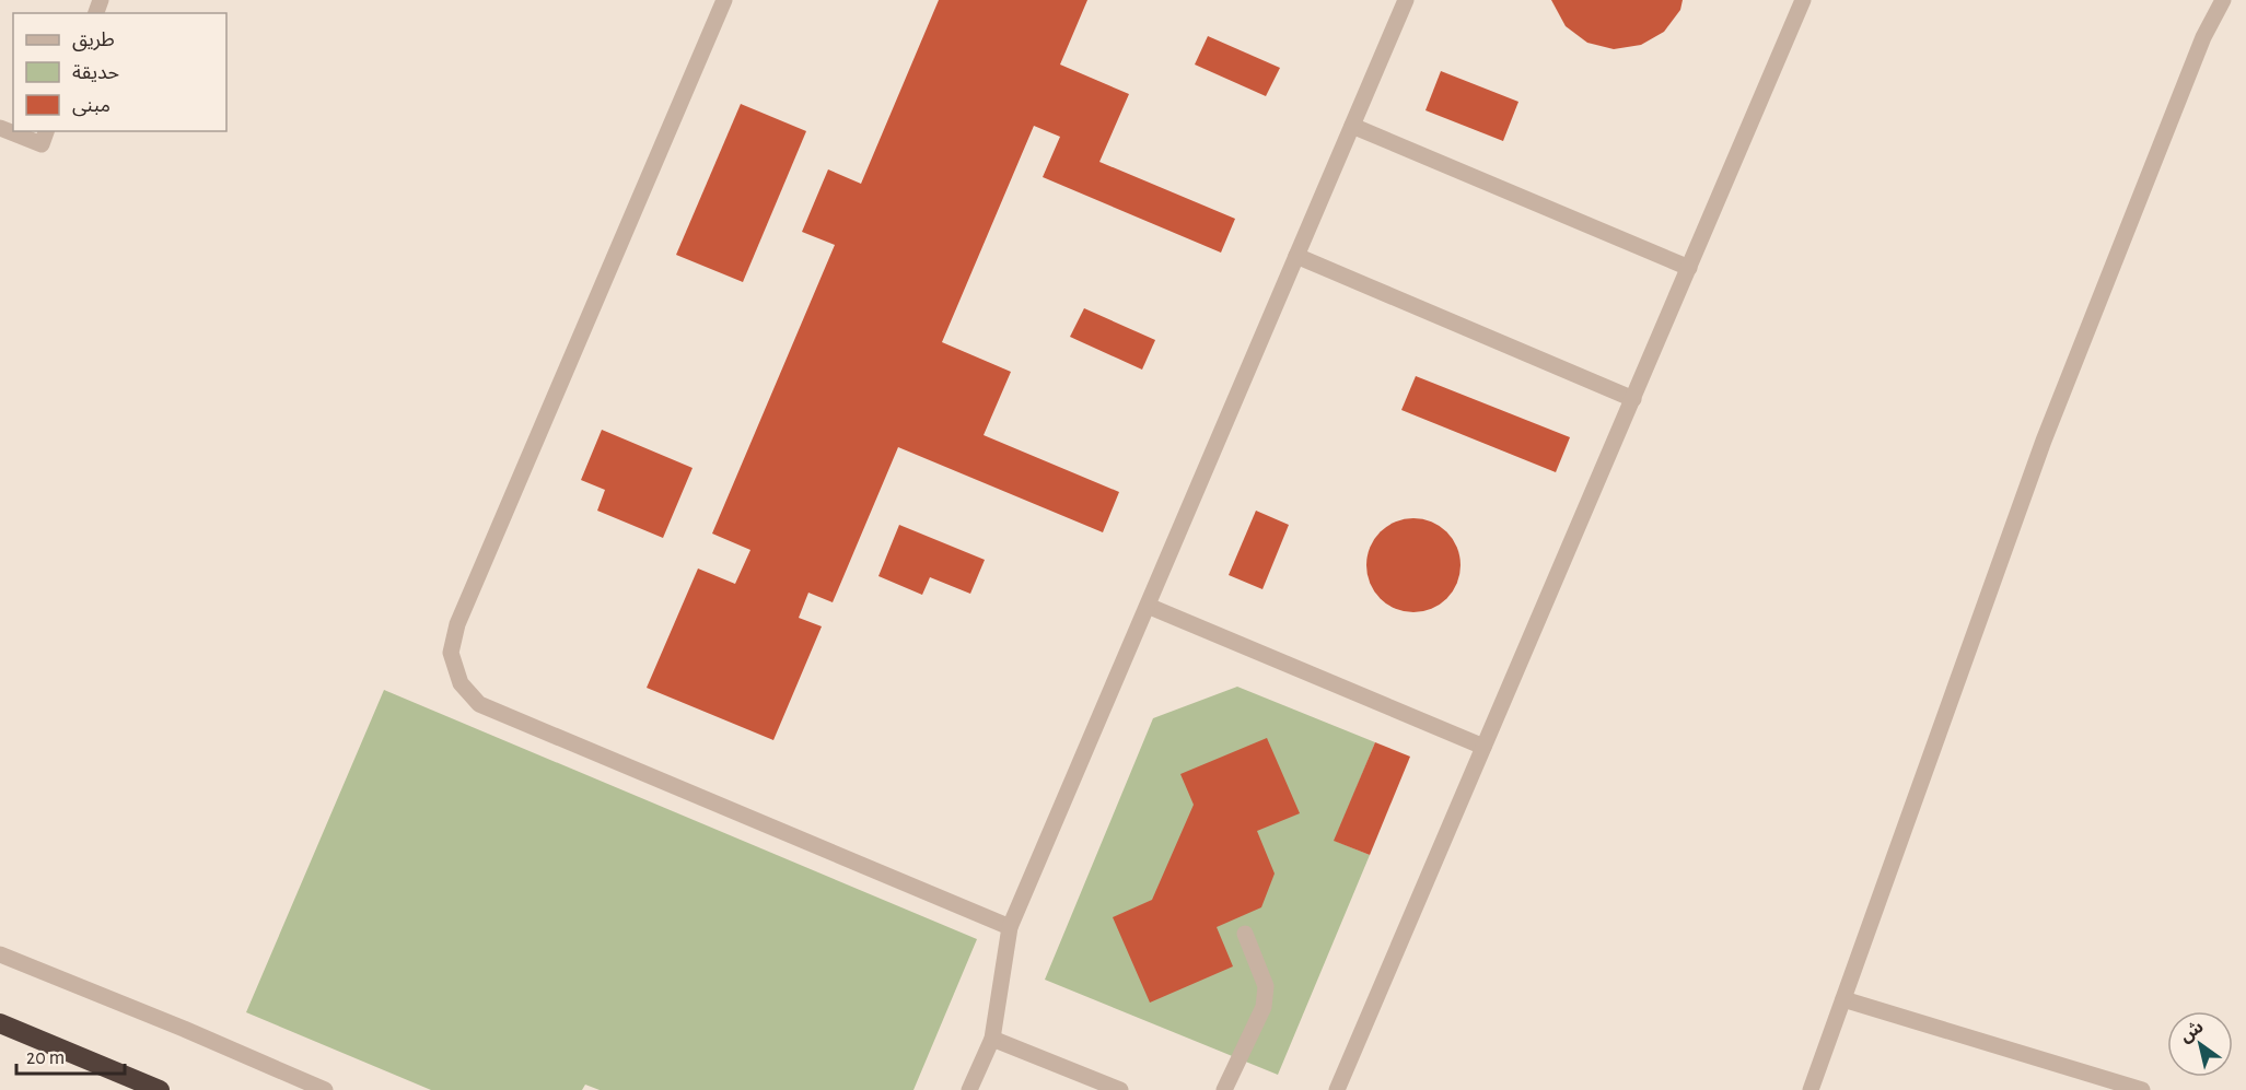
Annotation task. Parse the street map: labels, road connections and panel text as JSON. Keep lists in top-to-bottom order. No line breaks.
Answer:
{"legend":["طريق","حديقة","مبنى"],"scale_bar":"20 m","north":"top left"}
